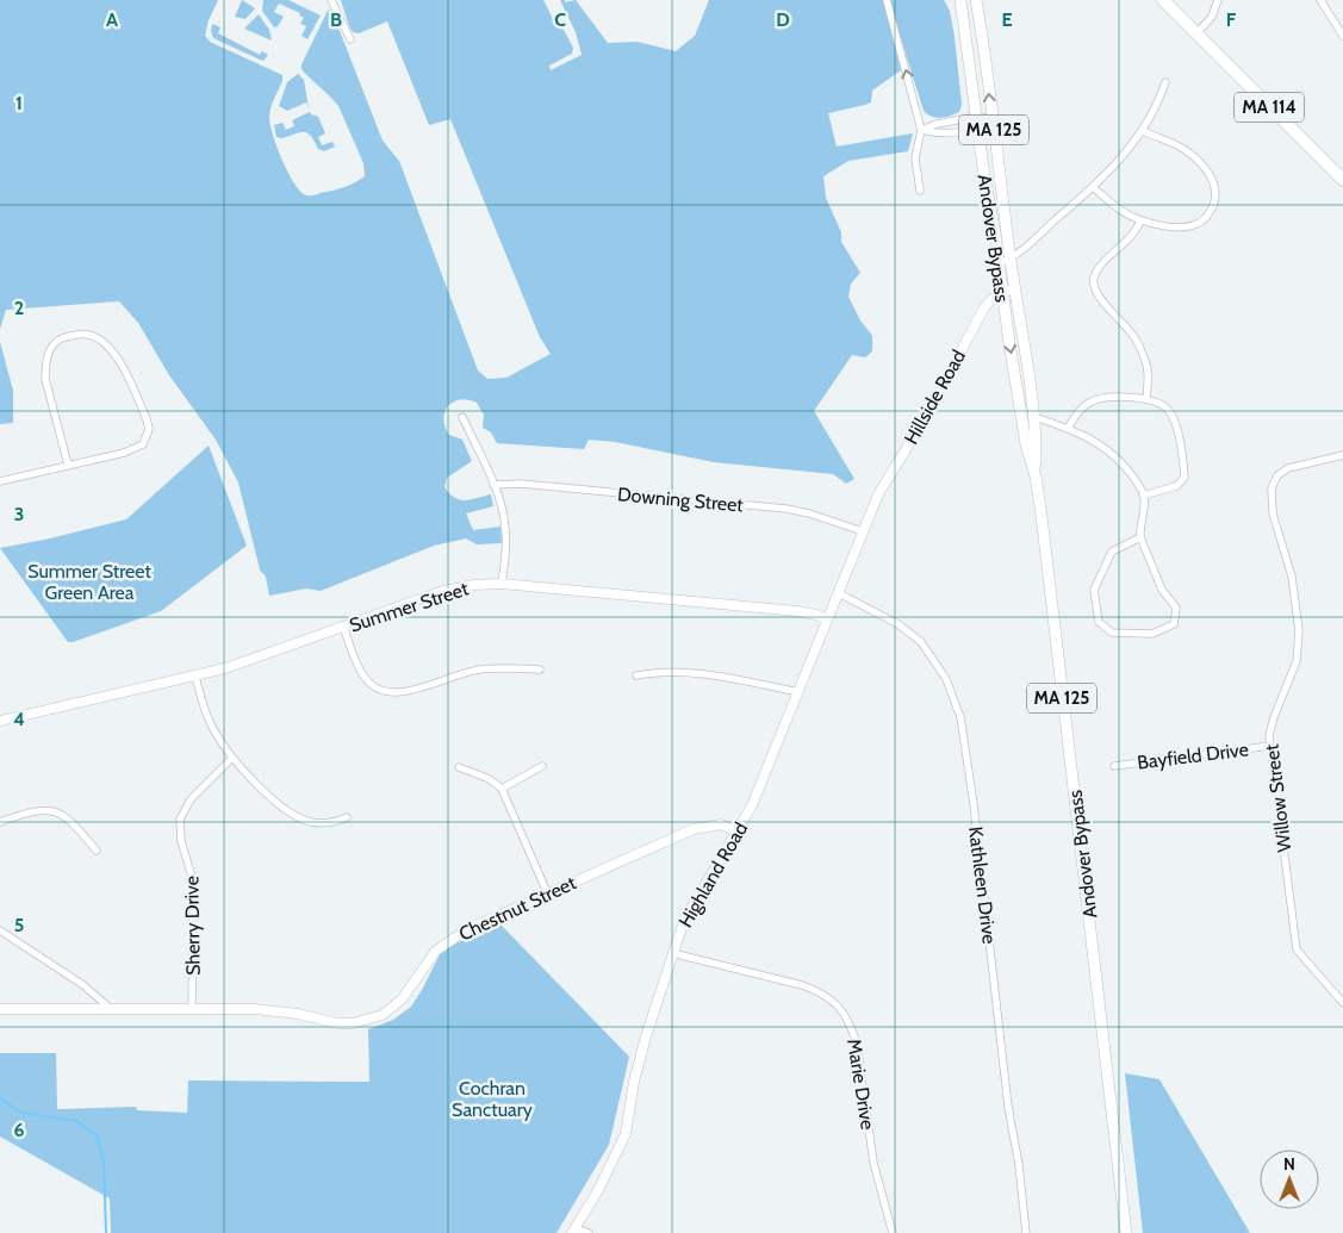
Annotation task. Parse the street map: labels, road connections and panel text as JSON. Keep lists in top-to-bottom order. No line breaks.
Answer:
{"streets":{"highway":["MA 114"],"main road":["MA 125","Andover Bypass"],"street":["Hillside Road","Downing Street","Summer Street","Bayfield Drive","Willow Street","Highland Road","Kathleen Drive","Chestnut Street","Sherry Drive","Marie Drive"]},"crossings":[["Andover Bypass","Hillside Road"],["Hillside Road","Highland Road"],["Downing Street","Highland Road"],["Summer Street","Highland Road"],["Bayfield Drive","Willow Street"],["Highland Road","Kathleen Drive"],["Highland Road","Chestnut Street"],["Highland Road","Marie Drive"],["Chestnut Street","Sherry Drive"]],"parks":["Summer Street Green Area","Cochran Sanctuary"],"north":"top","grid":{"columns":["A","B","C","D","E","F"],"rows":["1","2","3","4","5","6"]}}
